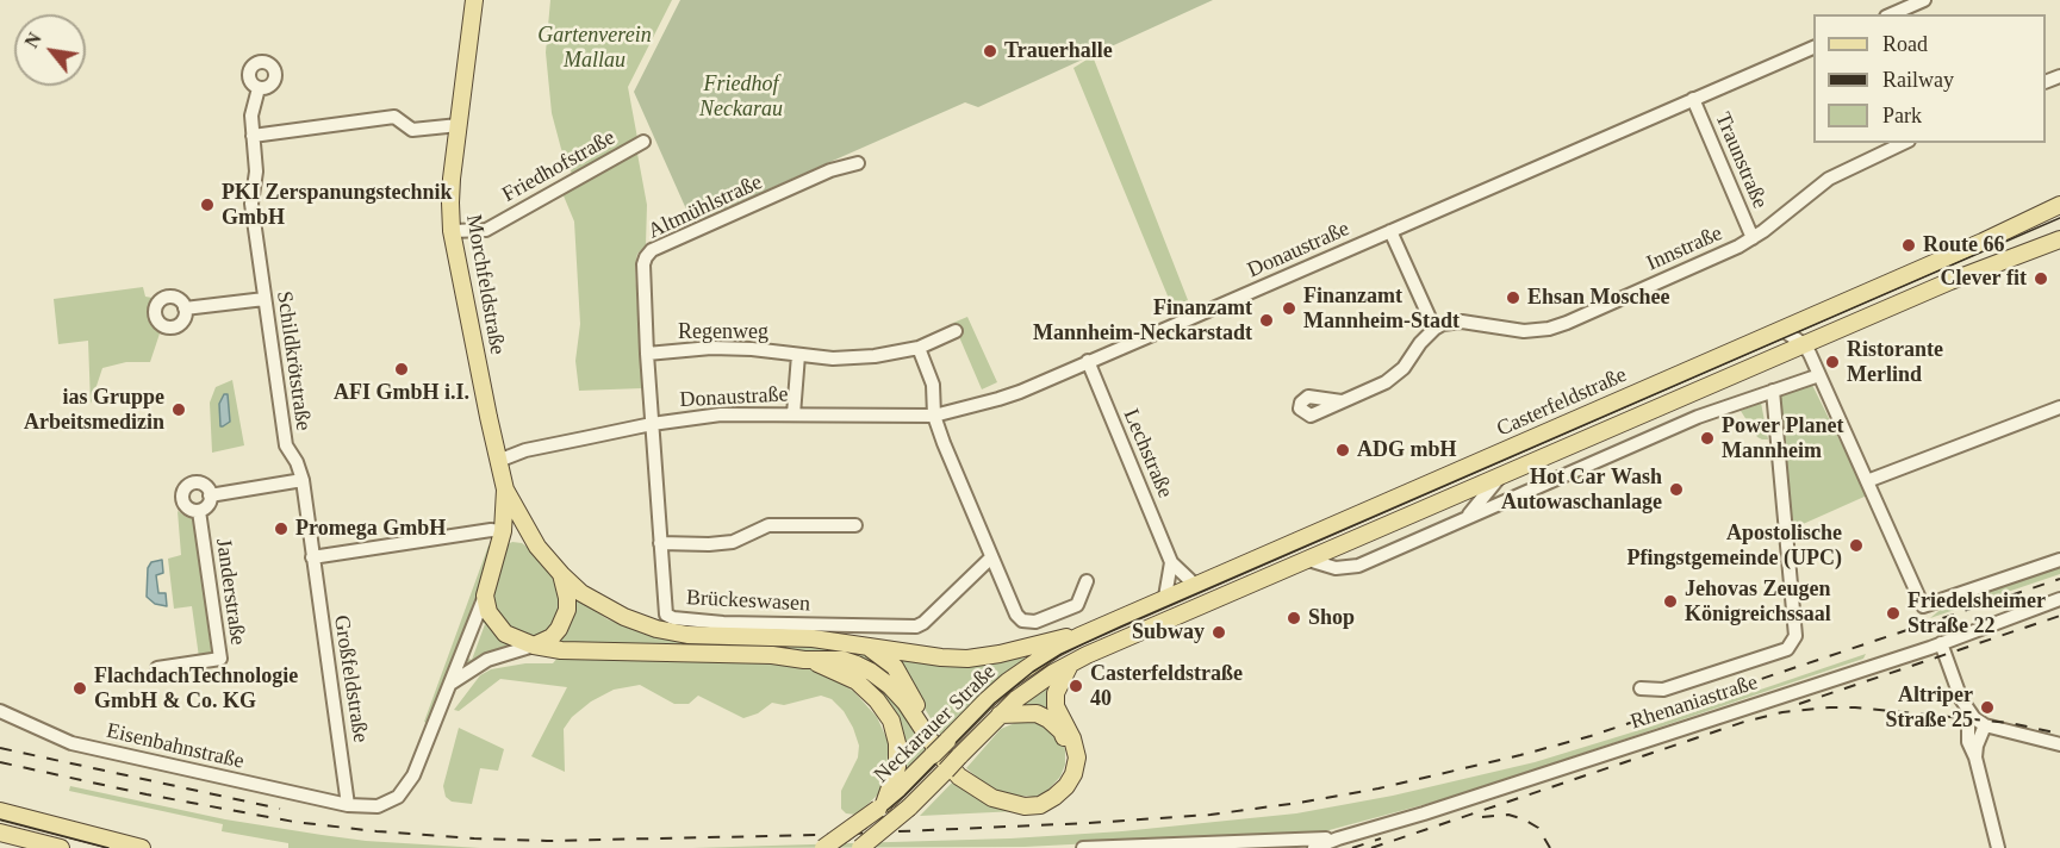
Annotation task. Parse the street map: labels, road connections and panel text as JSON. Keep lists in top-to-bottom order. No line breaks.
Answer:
{"streets":{"main road":["Morchfeldstraße","Casterfeldstraße","Neckarauer Straße"],"street":["Traunstraße","Friedhofstraße","Altmühlstraße","Innstraße","Donaustraße","Regenweg","Schildkrötstraße","Lechstraße","Janderstraße","Brückeswasen","Großfeldstraße","Rhenaniastraße","Eisenbahnstraße"]},"crossings":[["Traunstraße","Innstraße"],["Traunstraße","Donaustraße"],["Friedhofstraße","Morchfeldstraße"],["Altmühlstraße","Donaustraße"],["Altmühlstraße","Regenweg"],["Altmühlstraße","Brückeswasen"],["Donaustraße","Morchfeldstraße"],["Donaustraße","Regenweg"],["Donaustraße","Lechstraße"],["Donaustraße","Brückeswasen"],["Morchfeldstraße","Casterfeldstraße"],["Morchfeldstraße","Neckarauer Straße"],["Schildkrötstraße","Janderstraße"],["Schildkrötstraße","Großfeldstraße"],["Casterfeldstraße","Lechstraße"],["Casterfeldstraße","Neckarauer Straße"],["Großfeldstraße","Eisenbahnstraße"]],"parks":["Gartenverein Mallau","Friedhof Neckarau"],"places":["Trauerhalle","PKI Zerspanungstechnik GmbH","Route 66","Clever fit","Ehsan Moschee","Finanzamt Mannheim-Stadt","Finanzamt Mannheim-Neckarstadt","Ristorante Merlind","AFI GmbH i.I.","ias Gruppe Arbeitsmedizin","Power Planet Mannheim","ADG mbH","Hot Car Wash Autowaschanlage","Promega GmbH","Apostolische Pfingstgemeinde (UPC)","Jehovas Zeugen Königreichssaal","Friedelsheimer Straße 22","Shop","Subway","Casterfeldstraße 40","FlachdachTechnologie GmbH & Co. KG","Altriper Straße 25"],"legend":["Road","Railway","Park"],"north":"top left"}
